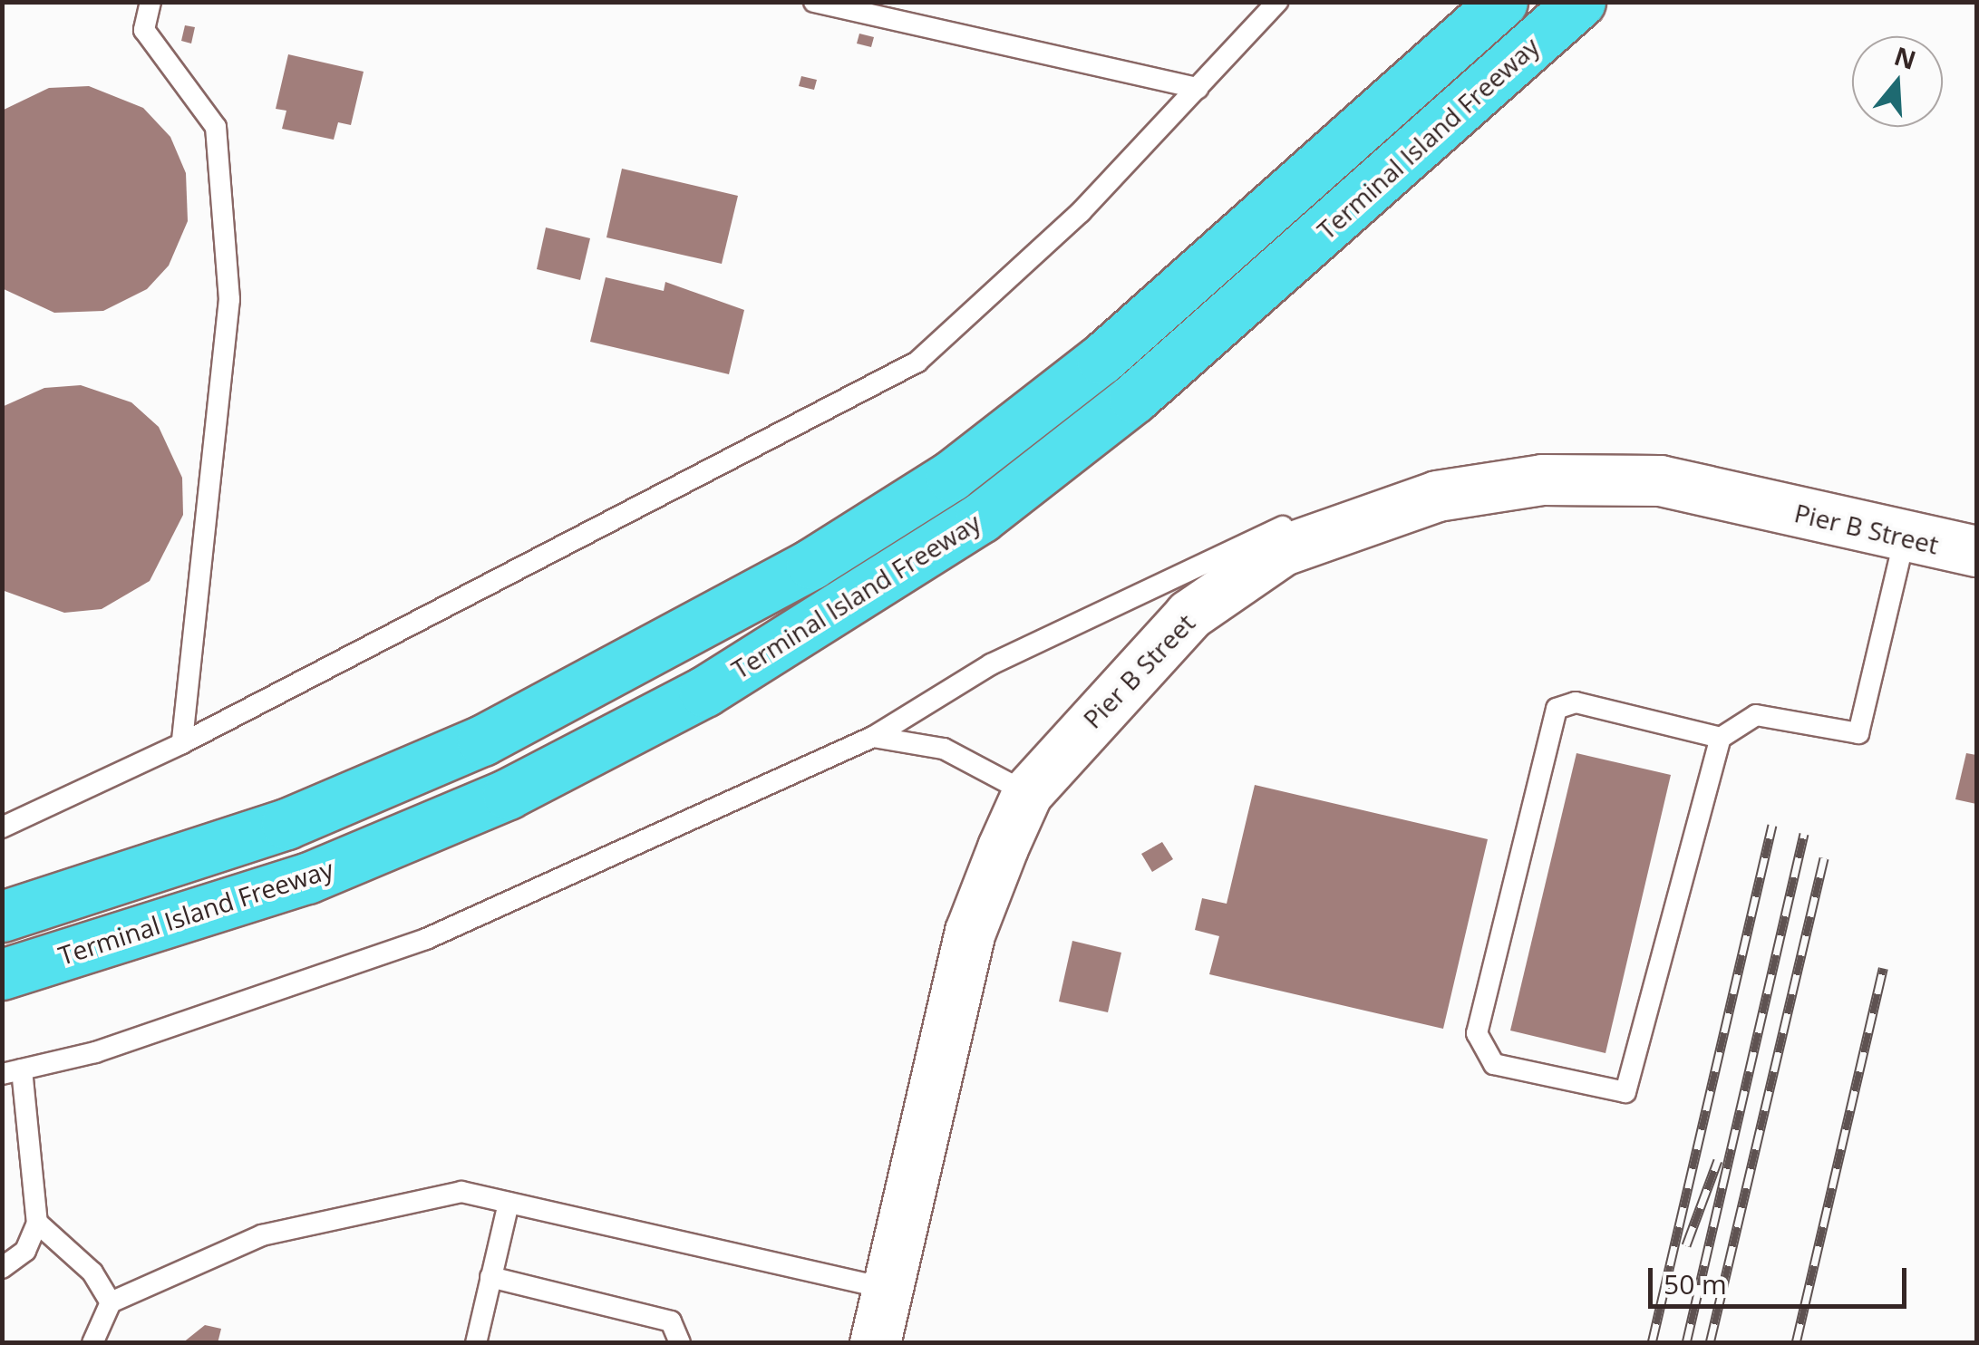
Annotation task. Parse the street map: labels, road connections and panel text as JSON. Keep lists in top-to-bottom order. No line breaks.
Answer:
{"streets":{"highway":["Terminal Island Freeway"],"street":["Pier B Street"]},"scale_bar":"50 m","north":"top"}
